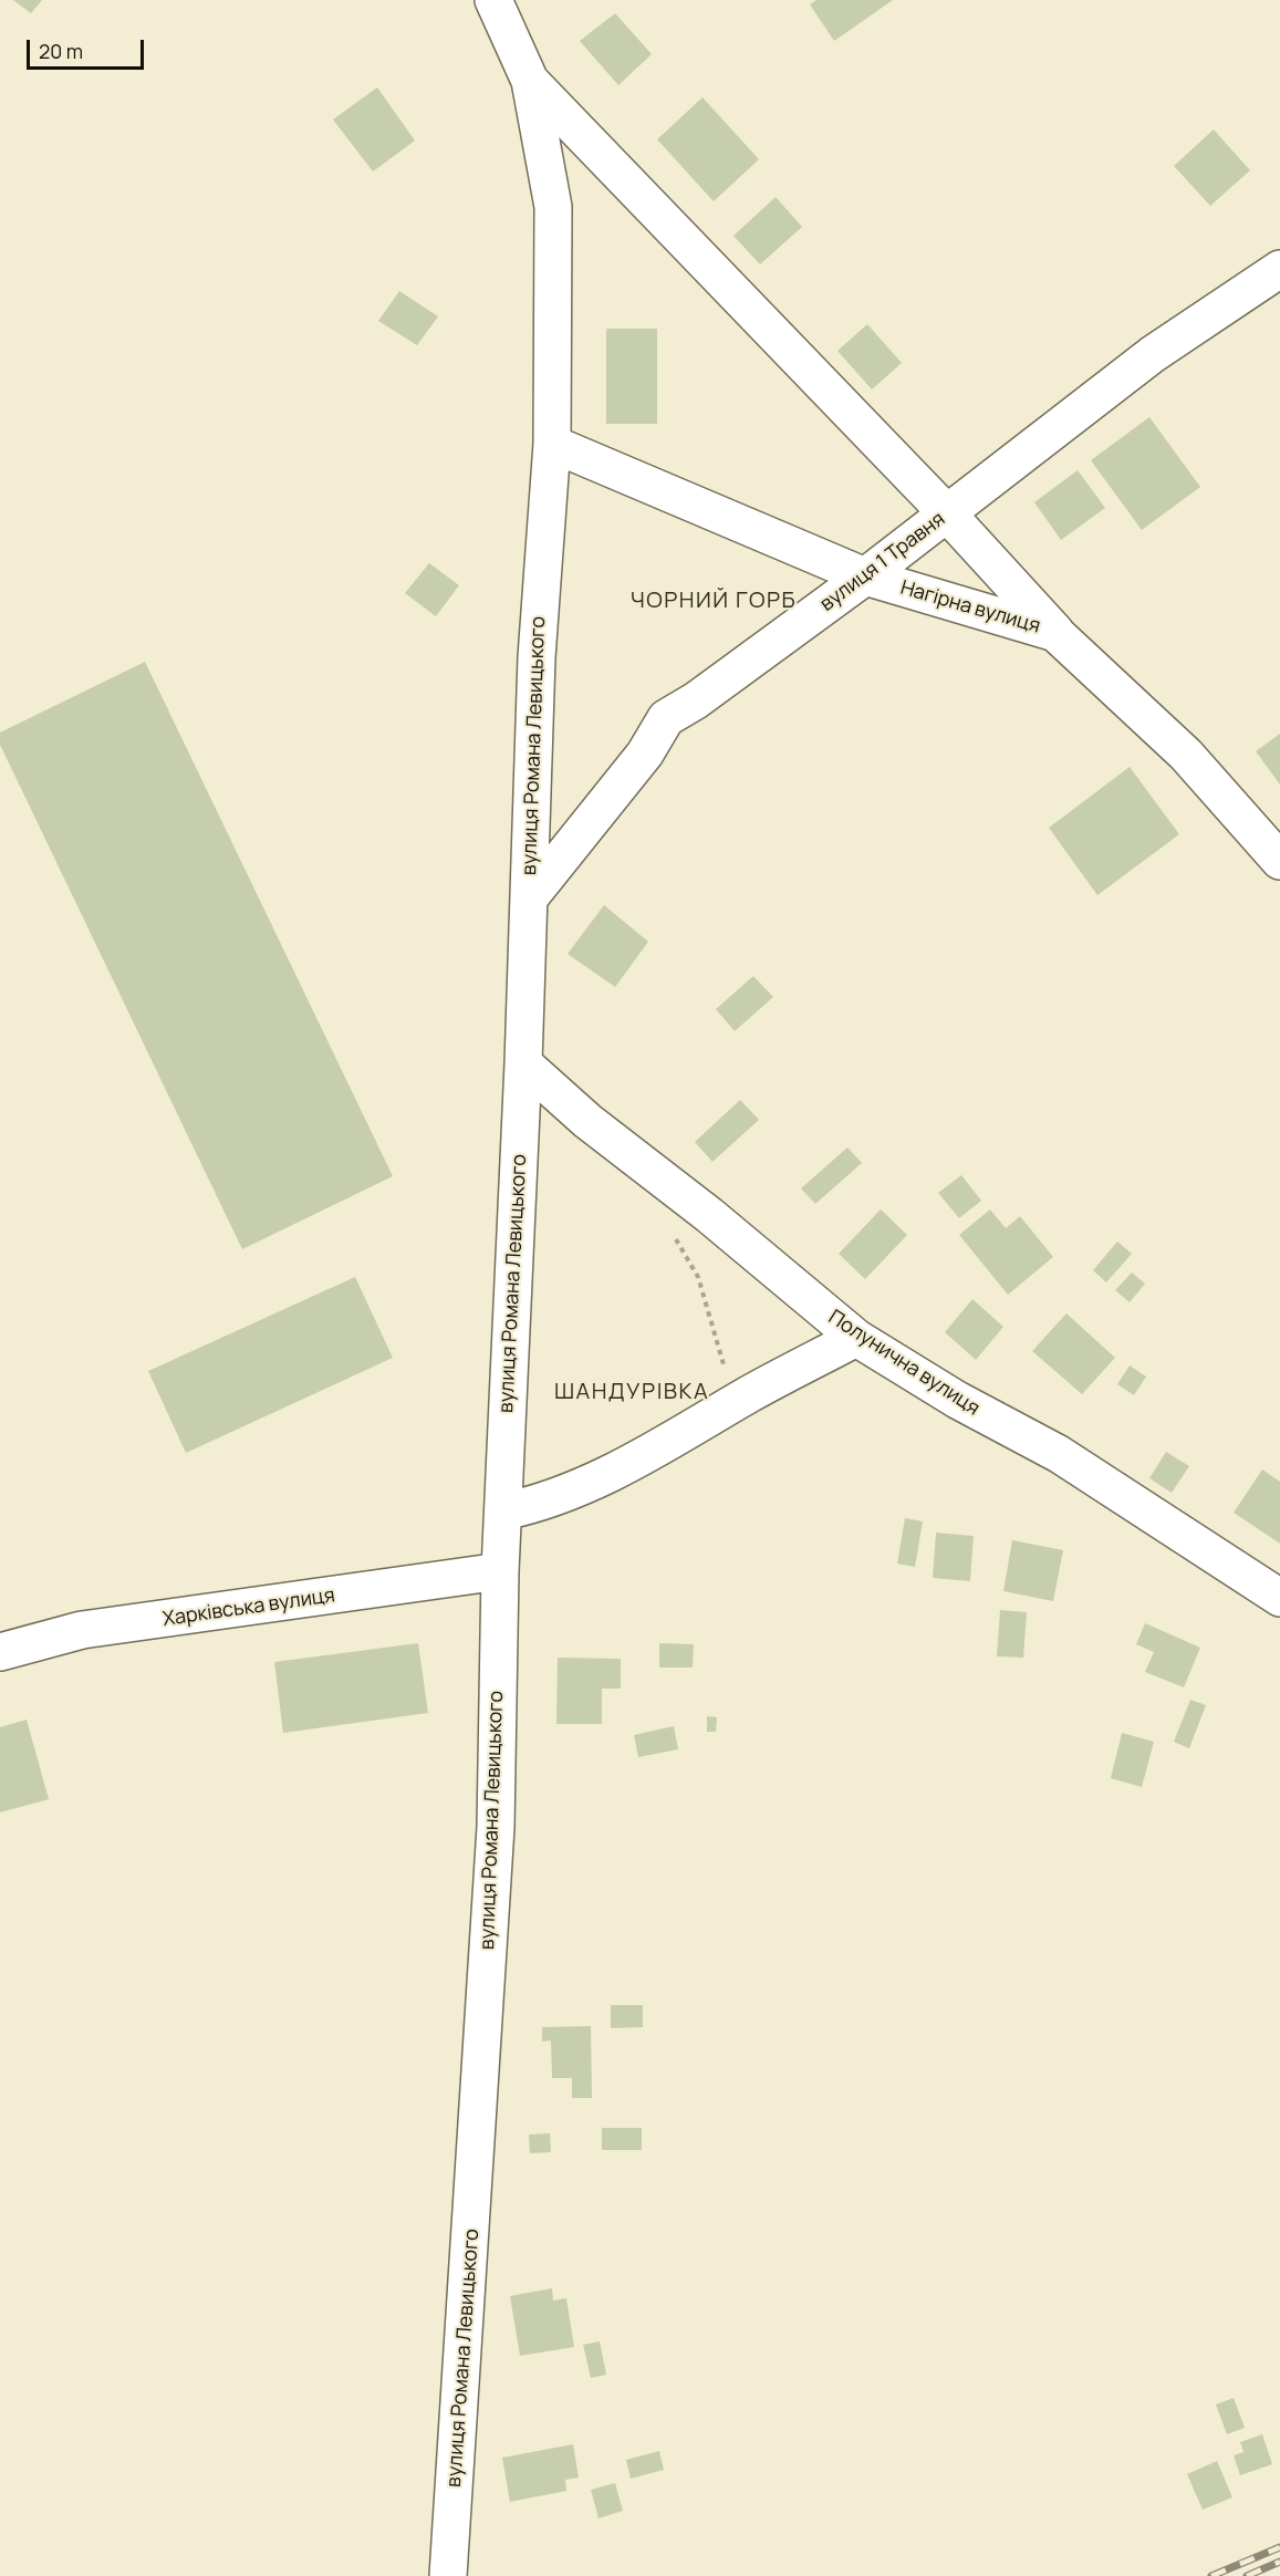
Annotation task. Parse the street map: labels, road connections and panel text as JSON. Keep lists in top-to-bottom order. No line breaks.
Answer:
{"streets":{"street":["вулиця 1 Травня","Нагірна вулиця","вулиця Романа Левицького","Полунична вулиця","Харківська вулиця"]},"crossings":[["вулиця 1 Травня","Нагірна вулиця"],["вулиця 1 Травня","вулиця Романа Левицького"],["Нагірна вулиця","вулиця Романа Левицького"],["вулиця Романа Левицького","Полунична вулиця"],["вулиця Романа Левицького","Харківська вулиця"]],"districts":["ЧОРНИЙ ГОРБ","ШАНДУРІВКА"],"scale_bar":"20 m"}
